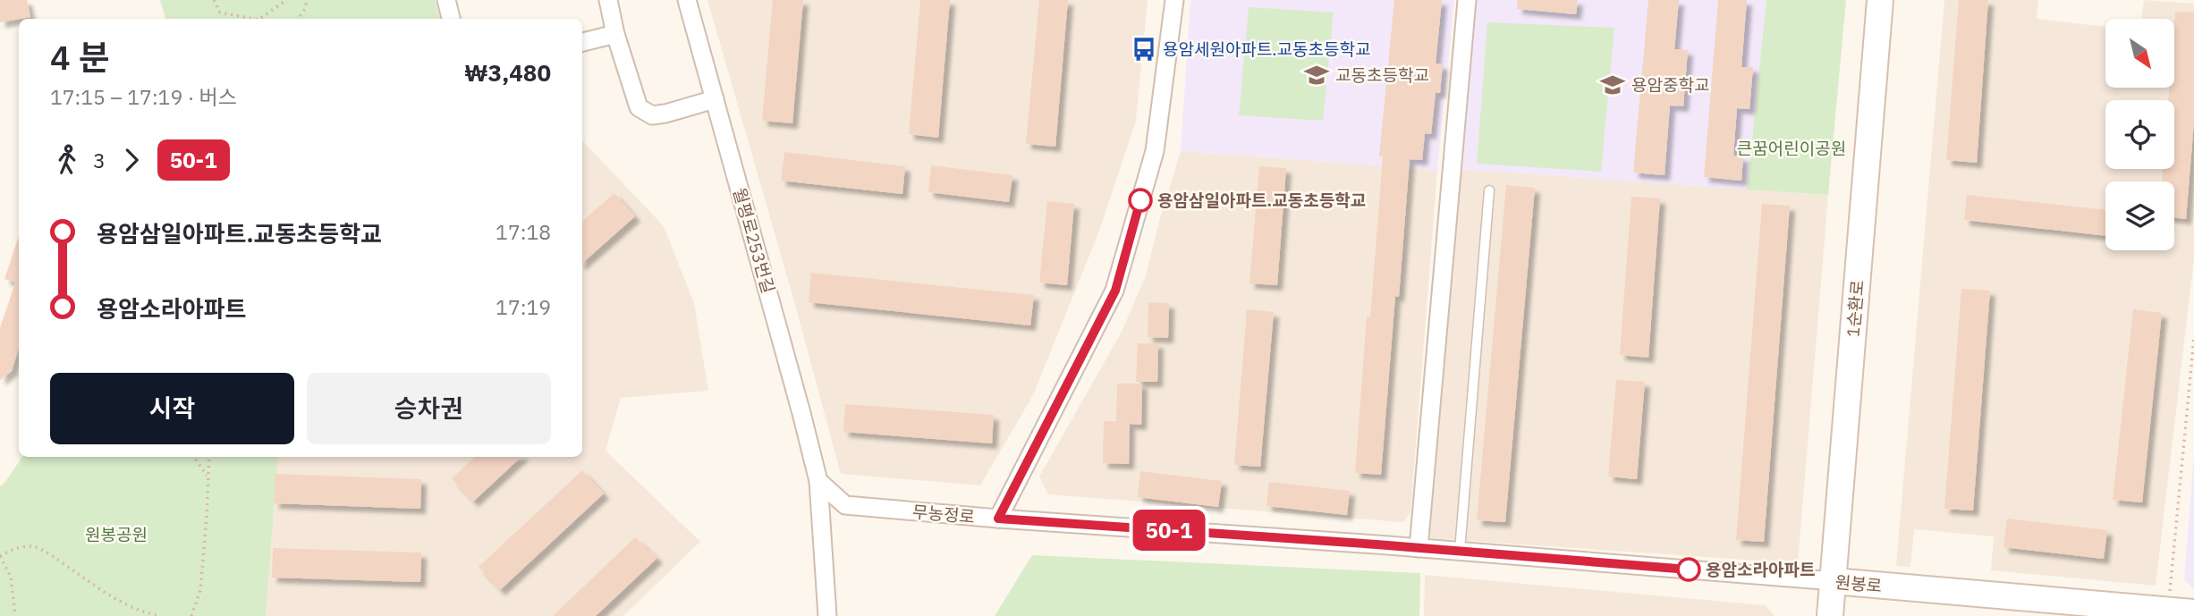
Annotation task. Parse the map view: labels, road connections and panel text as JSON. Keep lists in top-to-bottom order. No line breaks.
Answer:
{"streets":{"street":["월평로253번길","1순환로","무농정로","원봉로"]},"crossings":[["월평로253번길","무농정로"],["1순환로","원봉로"],["무농정로","원봉로"]],"parks":["큰꿈어린이공원","원봉공원"],"places":{"bus stop":["용암세원아파트.교동초등학교"],"school or university":["교동초등학교","용암중학교"],"other":["용암삼일아파트.교동초등학교","용암소라아파트"]},"lines":["bus line 50-1"],"north":"bottom right","page":{"on_map":"50-1","heading":["4 분","17:15 – 17:19 · 버스","₩3,480"],"legs":["3","50-1"],"list":[{"name":"용암삼일아파트.교동초등학교","value":"17:18"},{"name":"용암소라아파트","value":"17:19"}],"buttons":["시작","승차권"]}}
